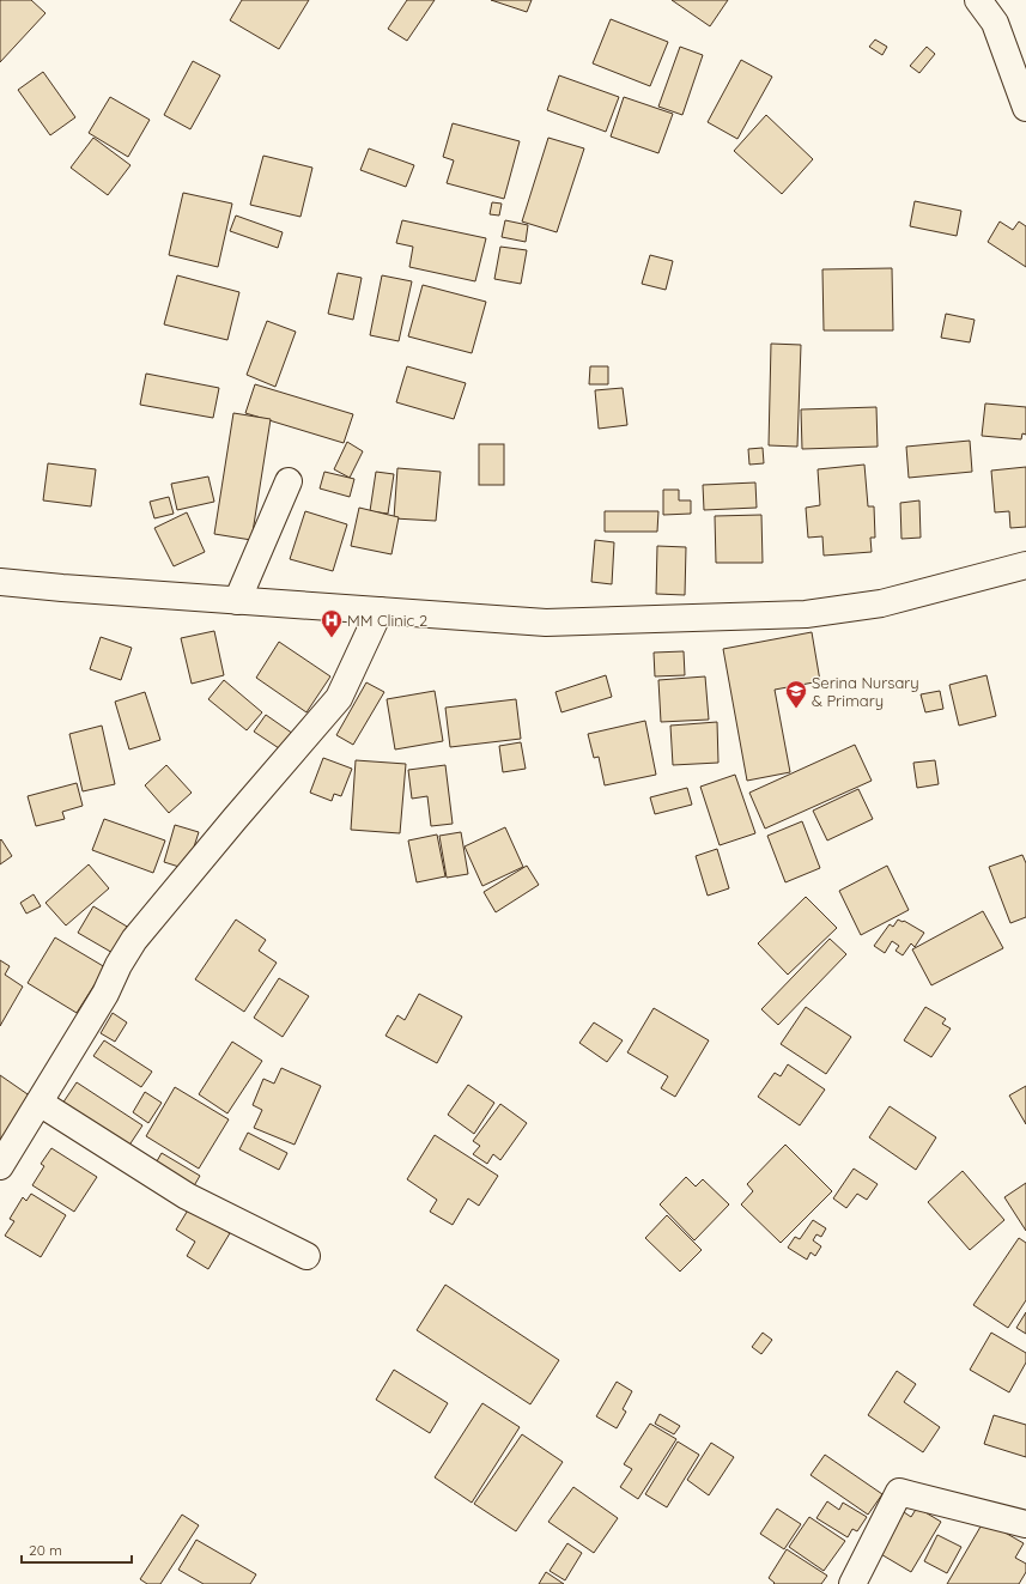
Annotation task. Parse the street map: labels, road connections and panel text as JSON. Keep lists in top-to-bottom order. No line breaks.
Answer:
{"places":{"hospital":["MM Clinic 2"],"school or university":["Serina Nursary & Primary"]},"scale_bar":"20 m"}
